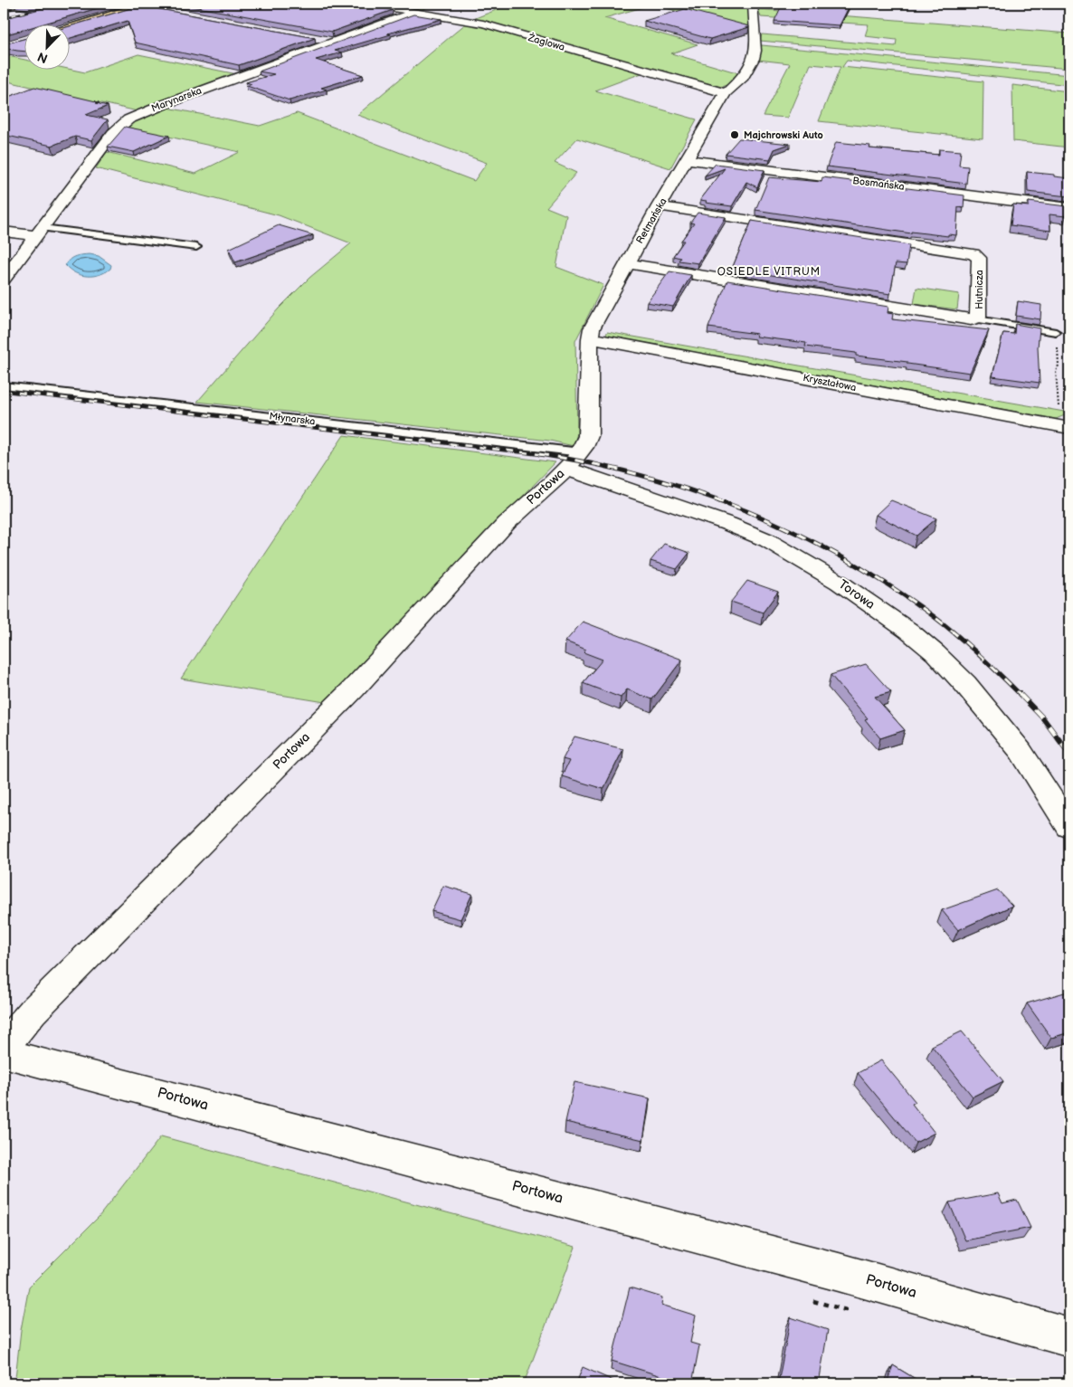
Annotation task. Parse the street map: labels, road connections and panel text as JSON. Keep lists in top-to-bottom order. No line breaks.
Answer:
{"streets":{"street":["Żaglowa","Marynarska","Bosmańska","Retmańska","Hutnicza","Kryształowa","Portowa","Torowa"],"lane":["Młynarska"]},"crossings":[["Żaglowa","Marynarska"],["Żaglowa","Retmańska"],["Bosmańska","Retmańska"],["Retmańska","Hutnicza"],["Retmańska","Kryształowa"],["Retmańska","Młynarska"],["Retmańska","Portowa"],["Retmańska","Torowa"],["Młynarska","Portowa"],["Młynarska","Torowa"],["Portowa","Torowa"]],"districts":["OSIEDLE VITRUM"],"places":["Majchrowski Auto"],"north":"bottom left"}
